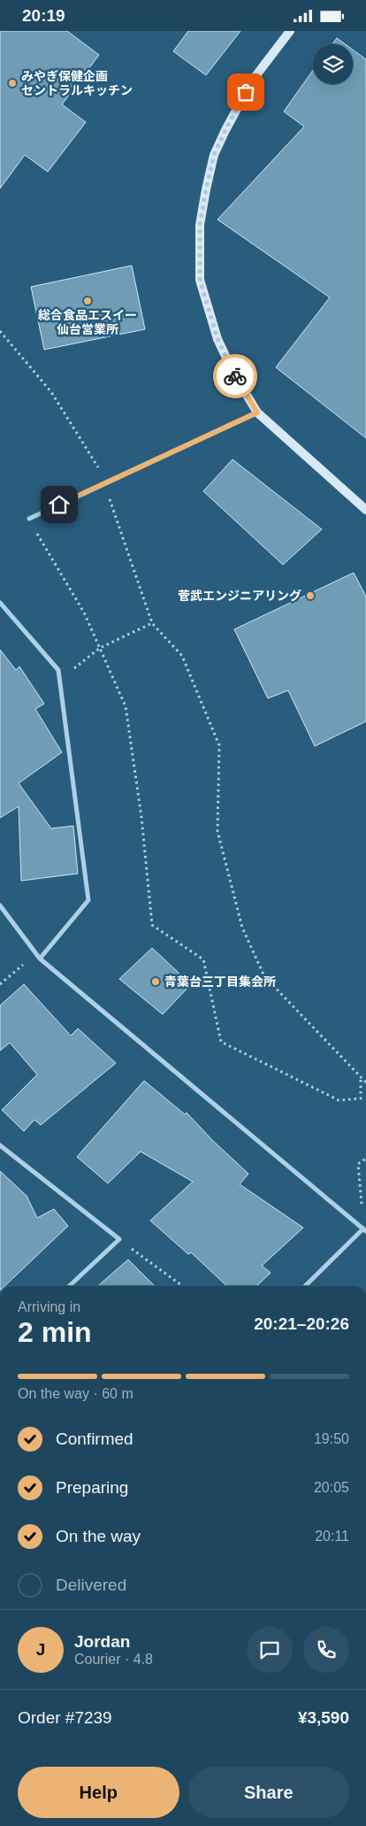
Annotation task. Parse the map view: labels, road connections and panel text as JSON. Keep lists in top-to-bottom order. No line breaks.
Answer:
{"places":["みやぎ保健企画 セントラルキッチン","総合食品エスイー 仙台営業所","菅武エンジニアリング","青葉台三丁目集会所"],"page":{"status":"20:19","heading":["2 min","Arriving in","20:21–20:26"],"panel":["Jordan","Courier · 4.8","Order #7239","¥3,590"],"bar":"On the way · 60 m","list":[["Confirmed","19:50"],["Preparing","20:05"],["On the way","20:11"],"Delivered"],"round":"J","buttons":["Help","Share"]}}
